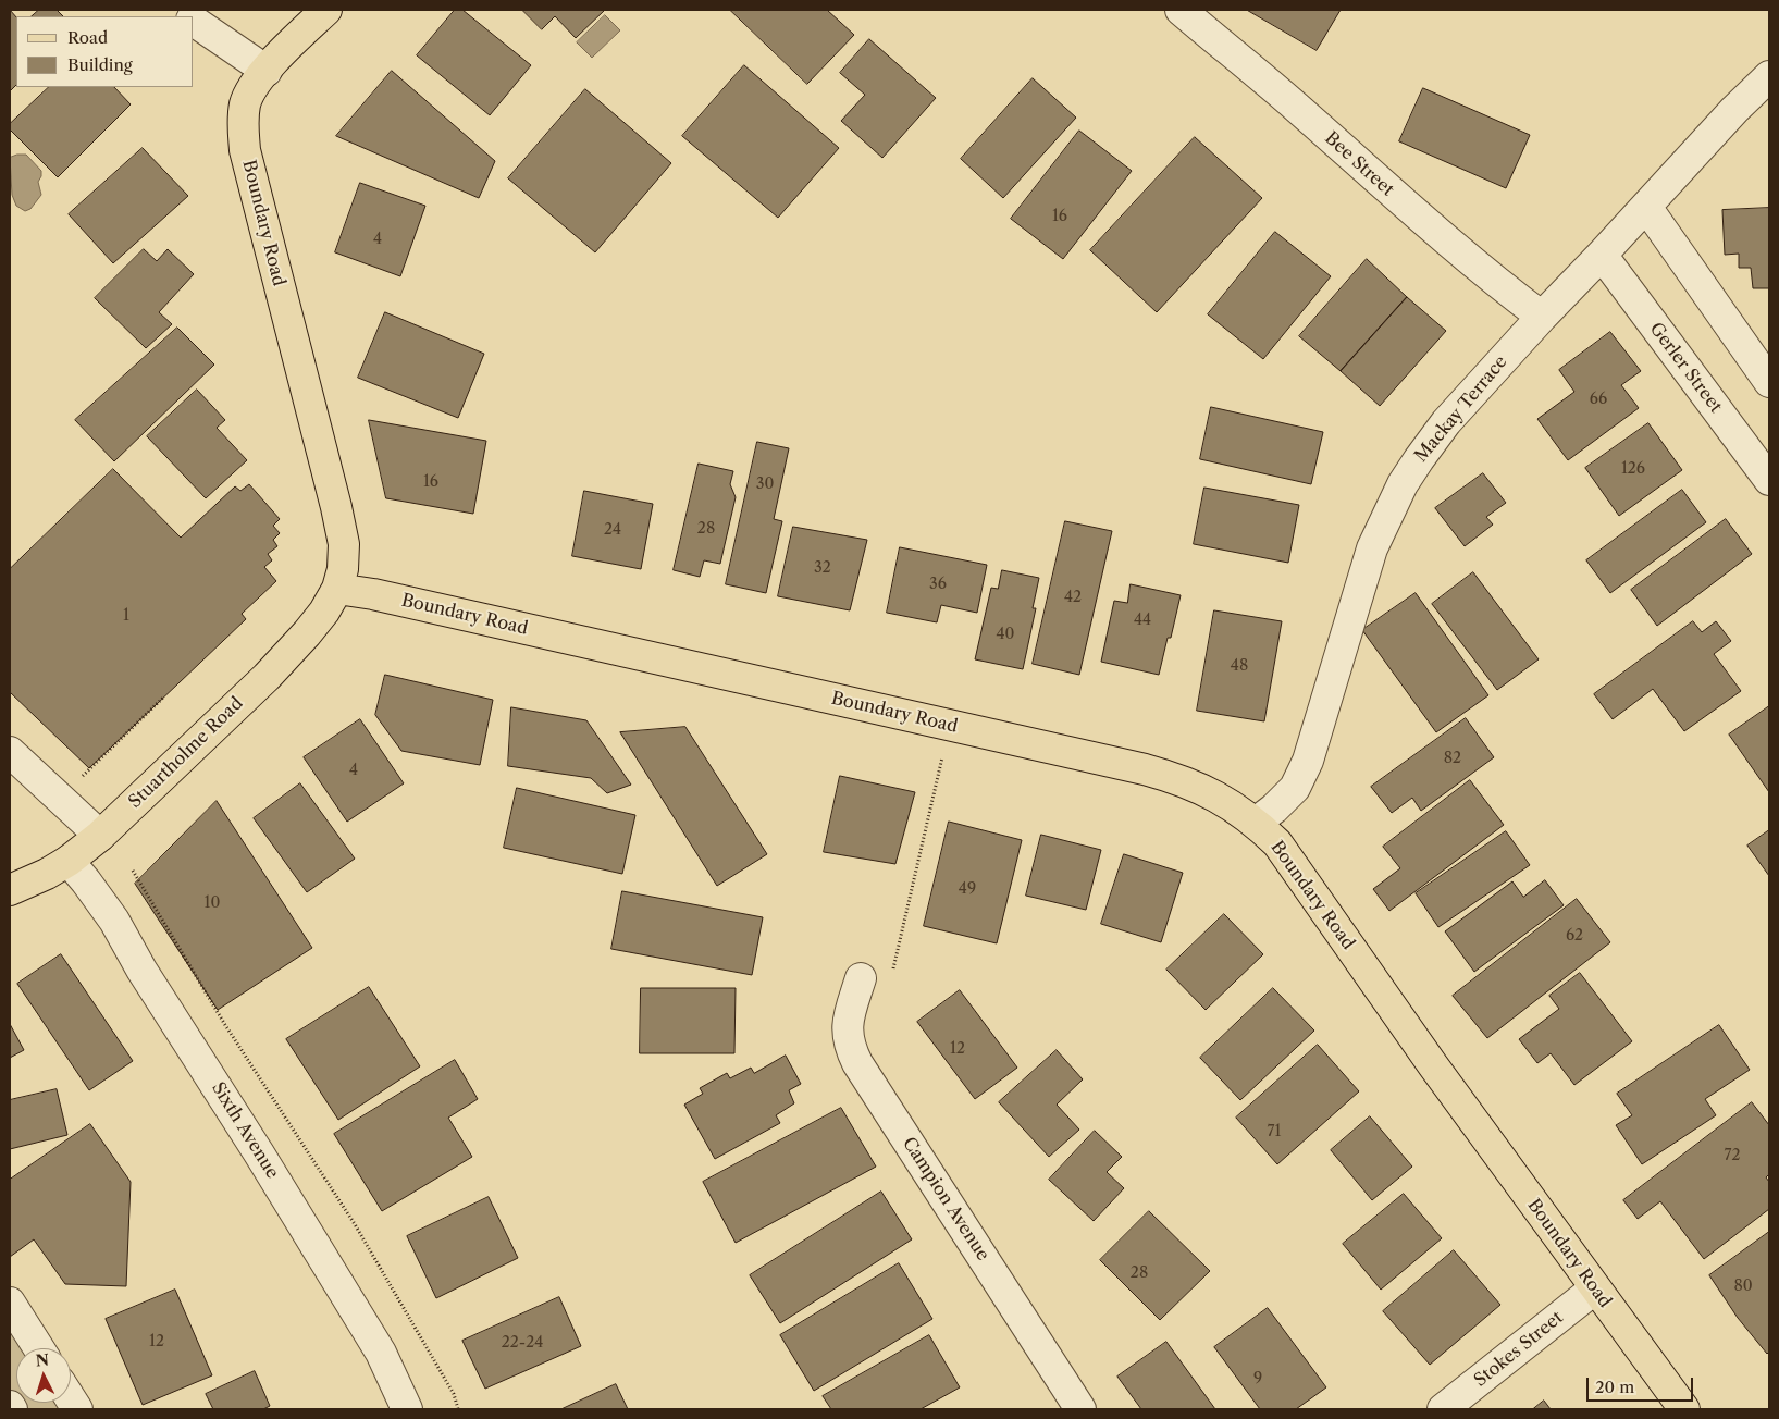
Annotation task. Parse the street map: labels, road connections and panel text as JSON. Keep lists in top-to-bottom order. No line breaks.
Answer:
{"streets":{"main road":["Boundary Road","Stuartholme Road"],"street":["Bee Street","Gerler Street","Mackay Terrace","Sixth Avenue","Campion Avenue","Stokes Street"]},"crossings":[["Bee Street","Mackay Terrace"],["Boundary Road","Mackay Terrace"],["Boundary Road","Stuartholme Road"],["Boundary Road","Stokes Street"],["Gerler Street","Mackay Terrace"],["Stuartholme Road","Sixth Avenue"]],"house_numbers":["16","4","66","126","16","30","28","24","32","36","42","1","44","40","48","82","4","49","10","62","12","71","72","28","80","12","22-24","9"],"legend":["Road","Building"],"scale_bar":"20 m","north":"top"}
